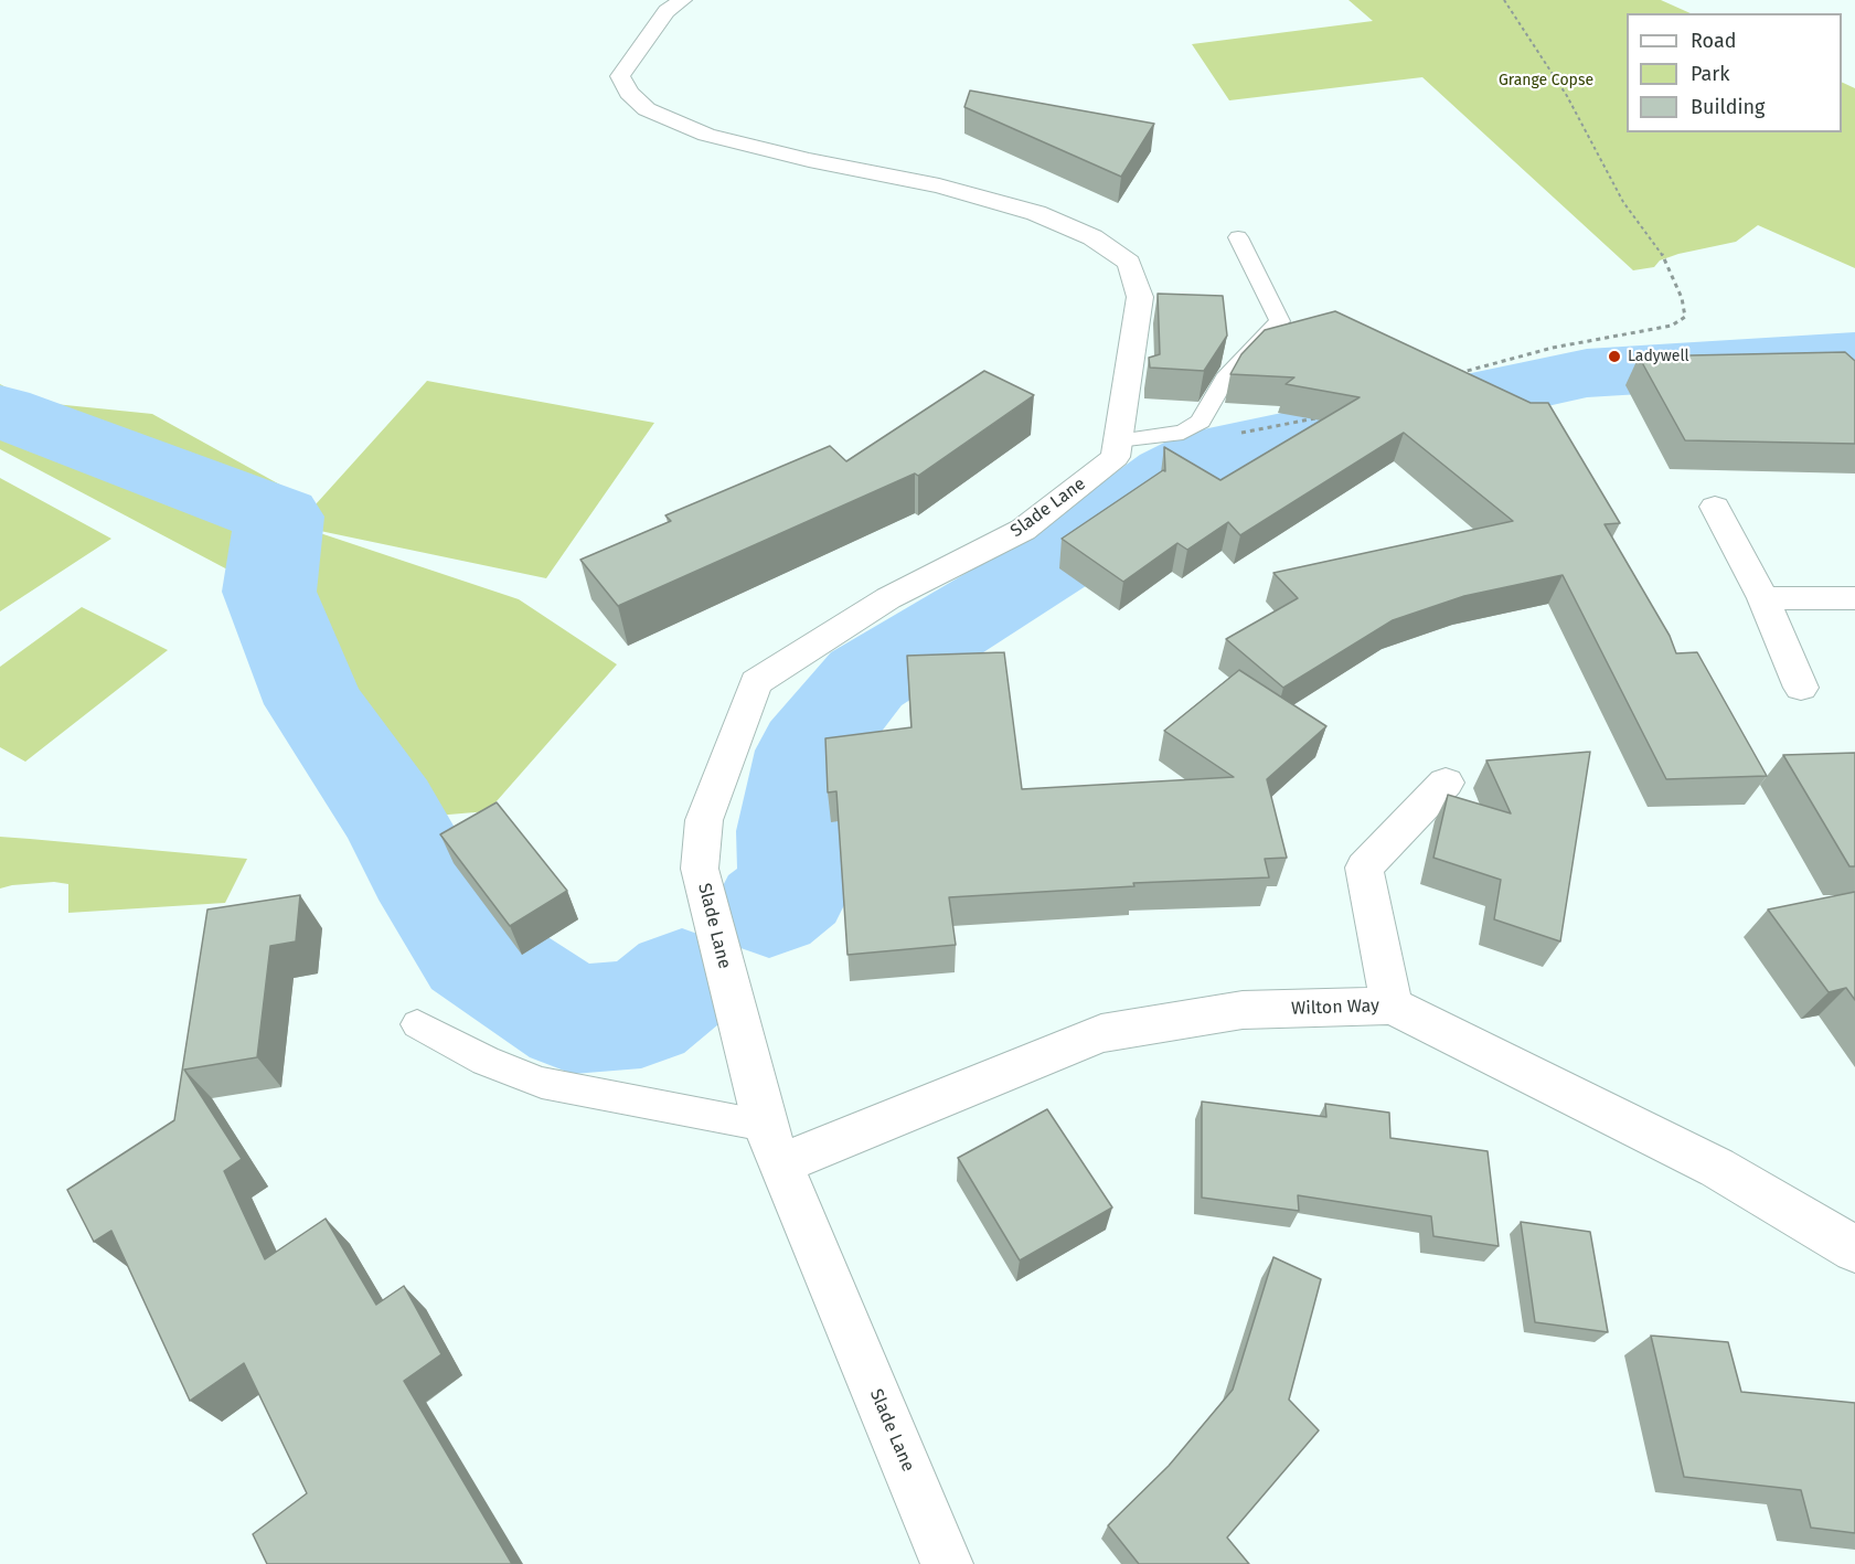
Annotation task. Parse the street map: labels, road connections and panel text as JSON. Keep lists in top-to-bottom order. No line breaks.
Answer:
{"streets":{"street":["Slade Lane","Wilton Way"]},"crossings":[["Slade Lane","Wilton Way"]],"parks":["Grange Copse"],"places":["Ladywell"],"legend":["Road","Park","Building"]}
